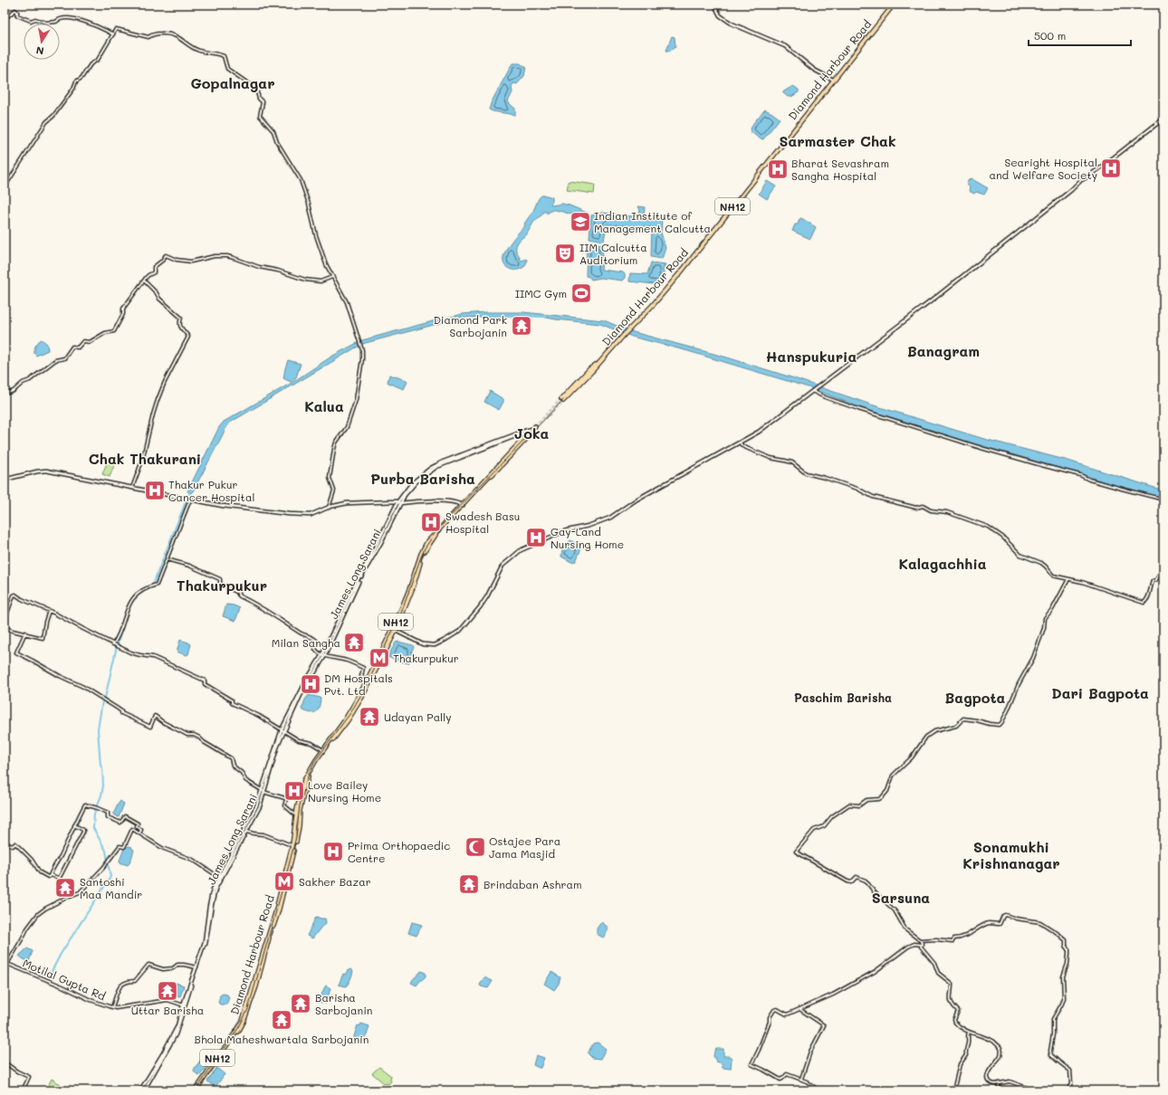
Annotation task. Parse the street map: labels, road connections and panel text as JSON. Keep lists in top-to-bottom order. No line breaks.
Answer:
{"streets":{"highway":["Diamond Harbour Road","NH12"],"main road":["James Long Sarani"],"street":["Motilal Gupta Rd"]},"crossings":[["Diamond Harbour Road","James Long Sarani"],["James Long Sarani","Motilal Gupta Rd"]],"districts":["Gopalnagar","Sarmaster Chak","Banagram","Hanspukuria","Kalua","Joka","Chak Thakurani","Purba Barisha","Kalagachhia","Thakurpukur","Dari Bagpota","Paschim Barisha","Bagpota","Sonamukhi Krishnanagar","Sarsuna"],"places":{"hospital":["Searight Hospital and Welfare Society","Bharat Sevashram Sangha Hospital","Thakur Pukur Cancer Hospital","Swadesh Basu Hospital","Gay-Land Nursing Home","DM Hospitals Pvt. Ltd","Love Bailey Nursing Home","Prima Orthopaedic Centre"],"school or university":["Indian Institute of Management Calcutta"],"theatre":["IIM Calcutta Auditorium"],"sports":["IIMC Gym"],"temple":["Diamond Park Sarbojanin","Milan Sangha","Udayan Pally","Brindaban Ashram","Santoshi Maa Mandir","Uttar Barisha","Barisha Sarbojanin","Bhola Maheshwartala Sarbojanin"],"metro station":["Thakurpukur","Sakher Bazar"],"mosque":["Ostajee Para Jama Masjid"]},"scale_bar":"500 m","north":"bottom"}
